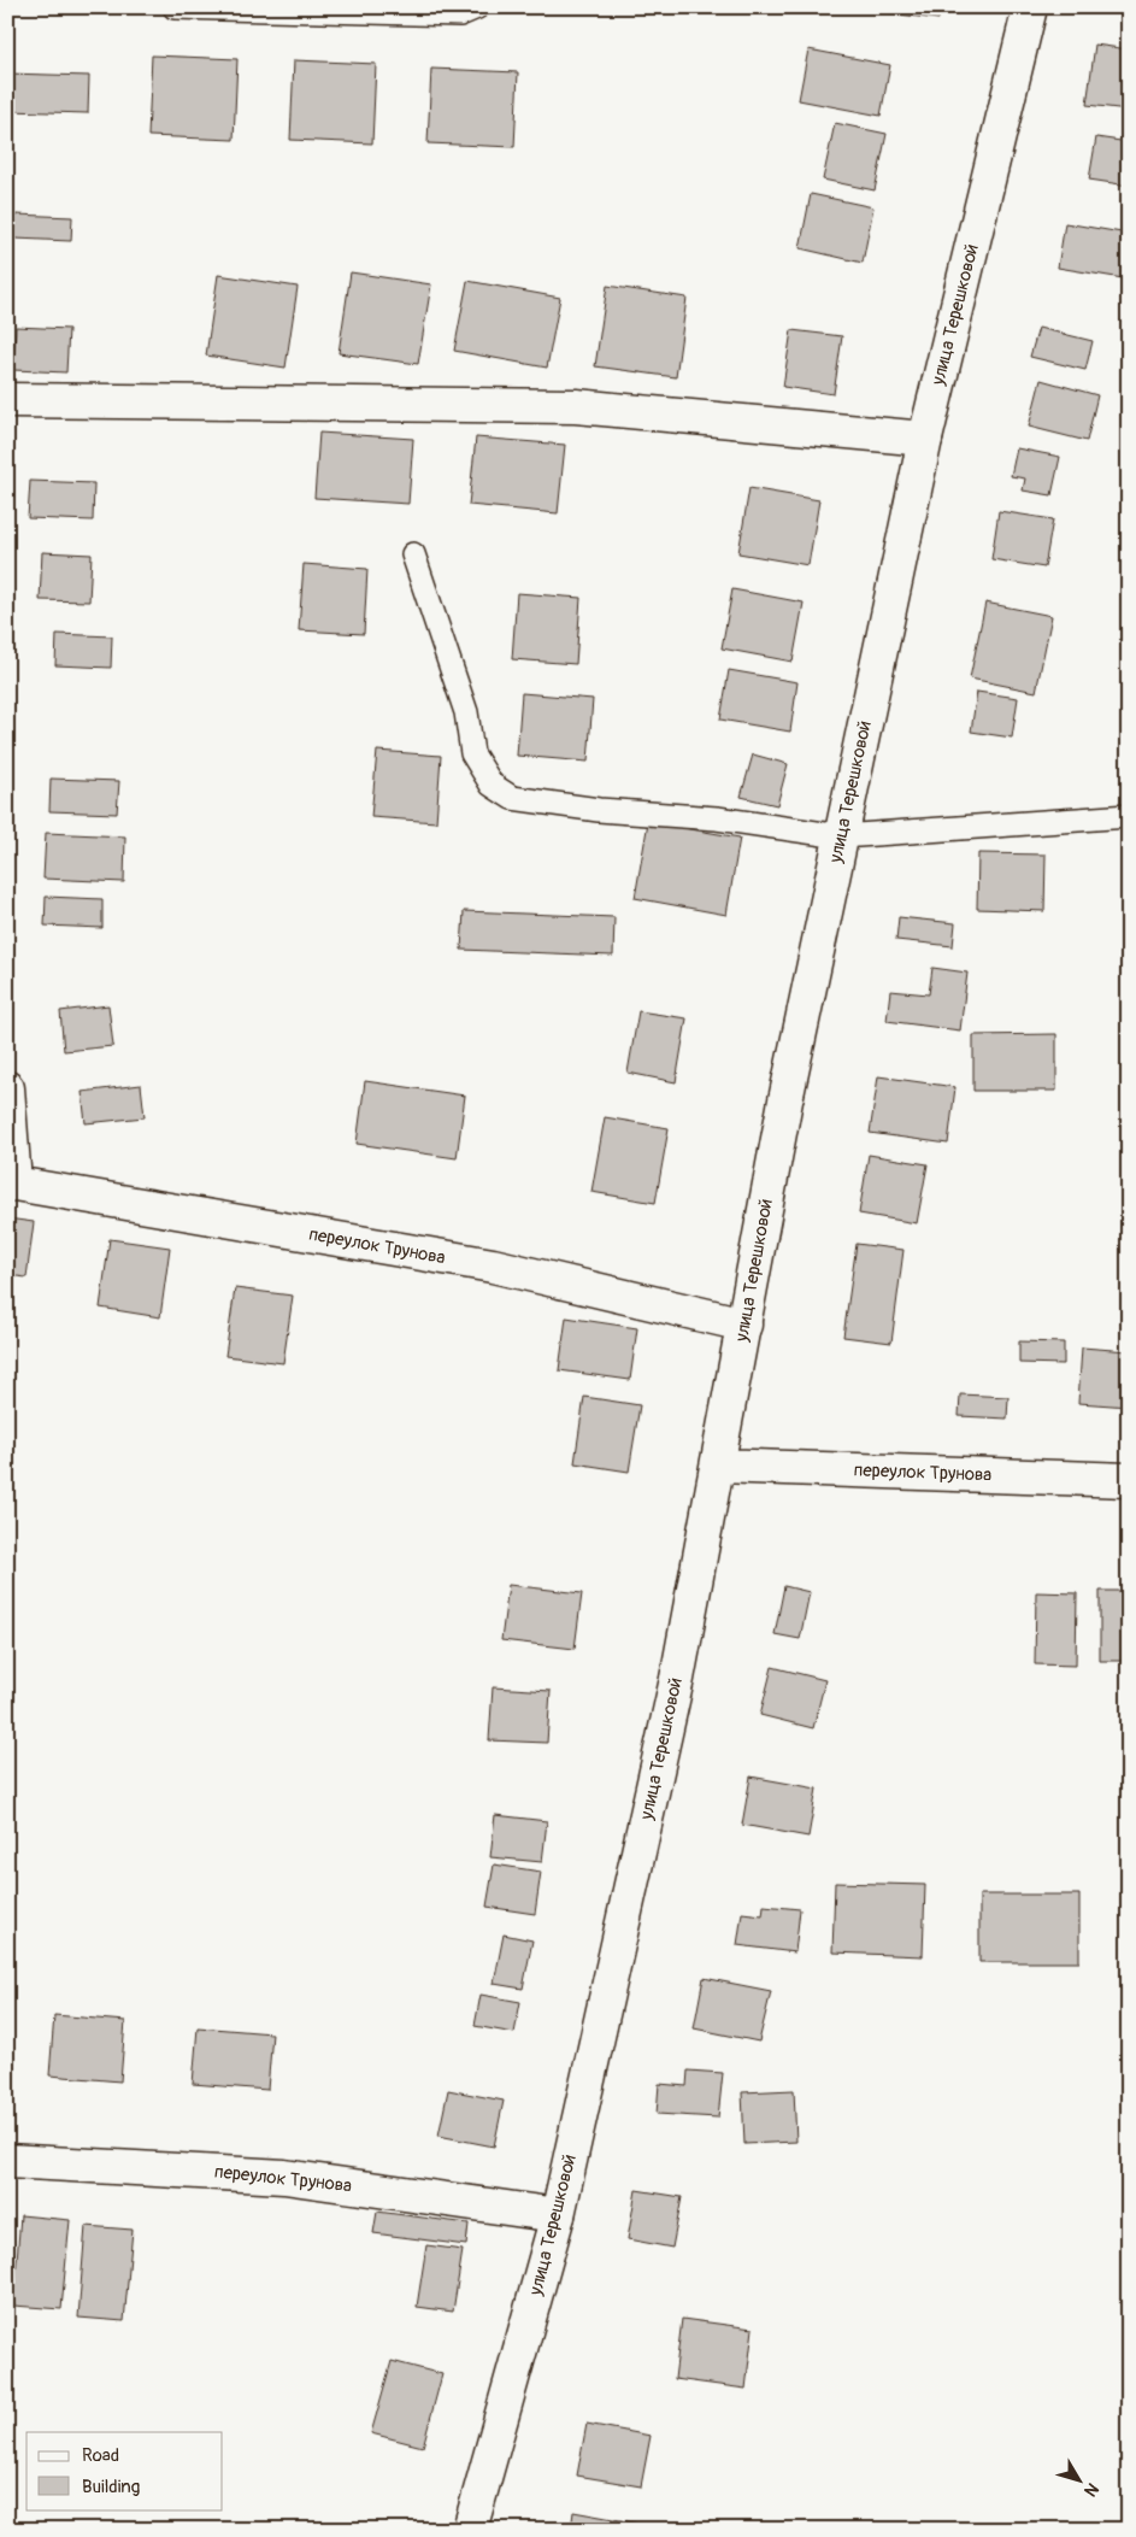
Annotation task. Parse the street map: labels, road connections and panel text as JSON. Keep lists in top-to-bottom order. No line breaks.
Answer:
{"streets":{"street":["улица Терешковой","переулок Трунова"]},"crossings":[["улица Терешковой","переулок Трунова"]],"legend":["Road","Building"],"north":"bottom right"}
